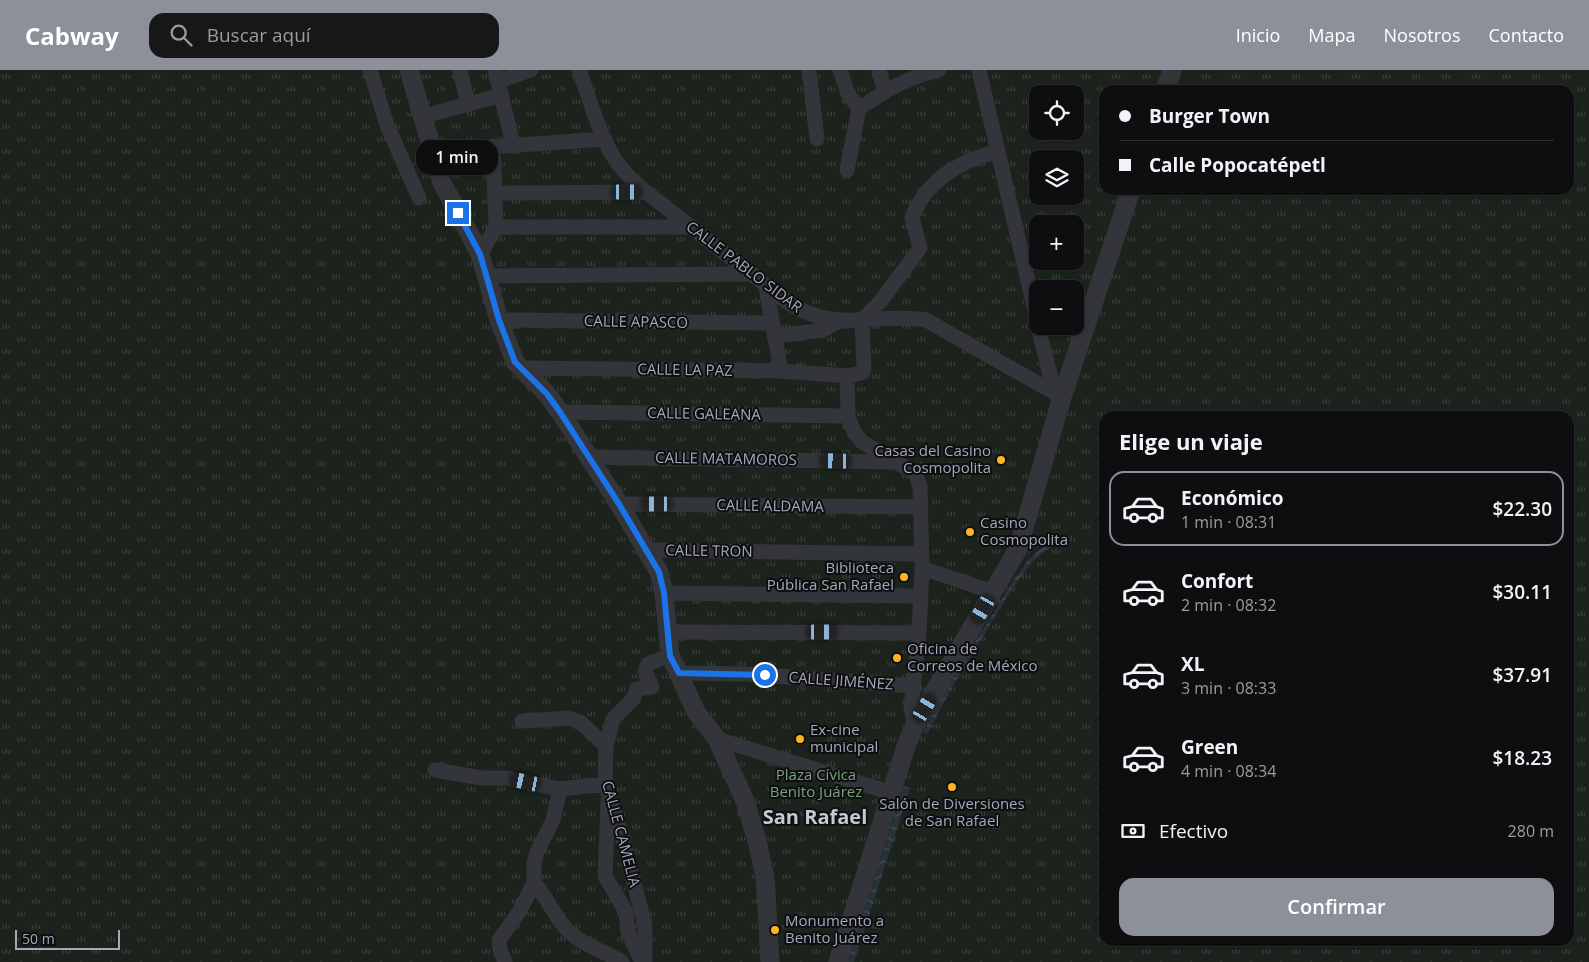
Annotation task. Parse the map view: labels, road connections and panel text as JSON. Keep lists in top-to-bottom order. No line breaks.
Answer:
{"streets":{"street":["CALLE PABLO SIDAR","CALLE APASCO","CALLE LA PAZ","CALLE GALEANA","CALLE MATAMOROS","CALLE ALDAMA","CALLE TRON","CALLE JIMÉNEZ","CALLE CAMELIA"]},"crossings":[["CALLE PABLO SIDAR","CALLE APASCO"]],"districts":["San Rafael"],"parks":["Plaza Cívica Benito Juárez"],"places":["Casas del Casino Cosmopolita","Casino Cosmopolita","Biblioteca Pública San Rafael","Oficina de Correos de México","Ex-cine municipal","Salón de Diversiones de San Rafael","Monumento a Benito Juárez"],"scale_bar":"50 m","page":{"header":"Cabway","search":"Buscar aquí","nav":["Inicio","Mapa","Nosotros","Contacto"],"map_buttons":["+","−"],"banner":["Burger Town","Calle Popocatépetl"],"bubble":"1 min","heading":"Elige un viaje","list":[{"name":"Económico","note":"1 min · 08:31","value":"$22.30"},{"name":"Confort","note":"2 min · 08:32","value":"$30.11"},{"name":"XL","note":"3 min · 08:33","value":"$37.91"},{"name":"Green","note":"4 min · 08:34","value":"$18.23"}],"pay":["Efectivo","280 m"],"buttons":"Confirmar","scale":"50 m"}}
